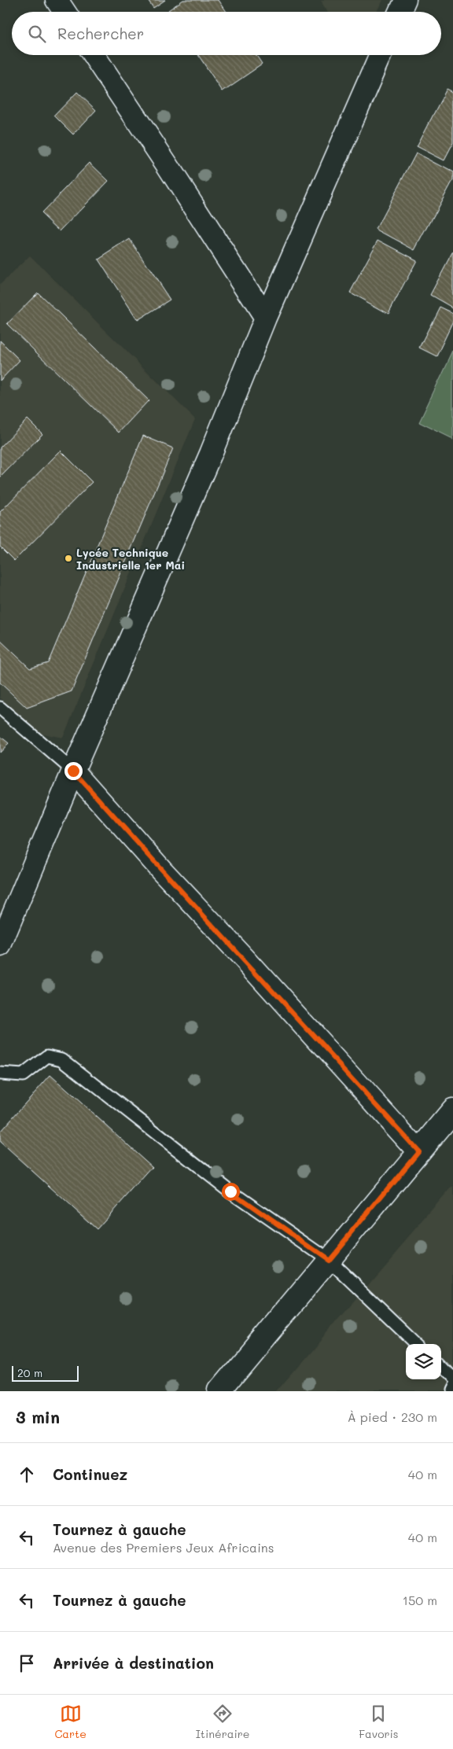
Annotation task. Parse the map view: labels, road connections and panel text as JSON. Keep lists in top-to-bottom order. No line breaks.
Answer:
{"places":["Lycée Technique Industrielle 1er Mai"],"scale_bar":"20 m","page":{"search":"Rechercher","scale":"20 m","heading":["3 min","À pied · 230 m"],"list":[["Continuez","40 m"],["Tournez à gauche","Avenue des Premiers Jeux Africains","40 m"],["Tournez à gauche","150 m"],"Arrivée à destination"],"nav":["Carte","Itinéraire","Favoris"]}}
